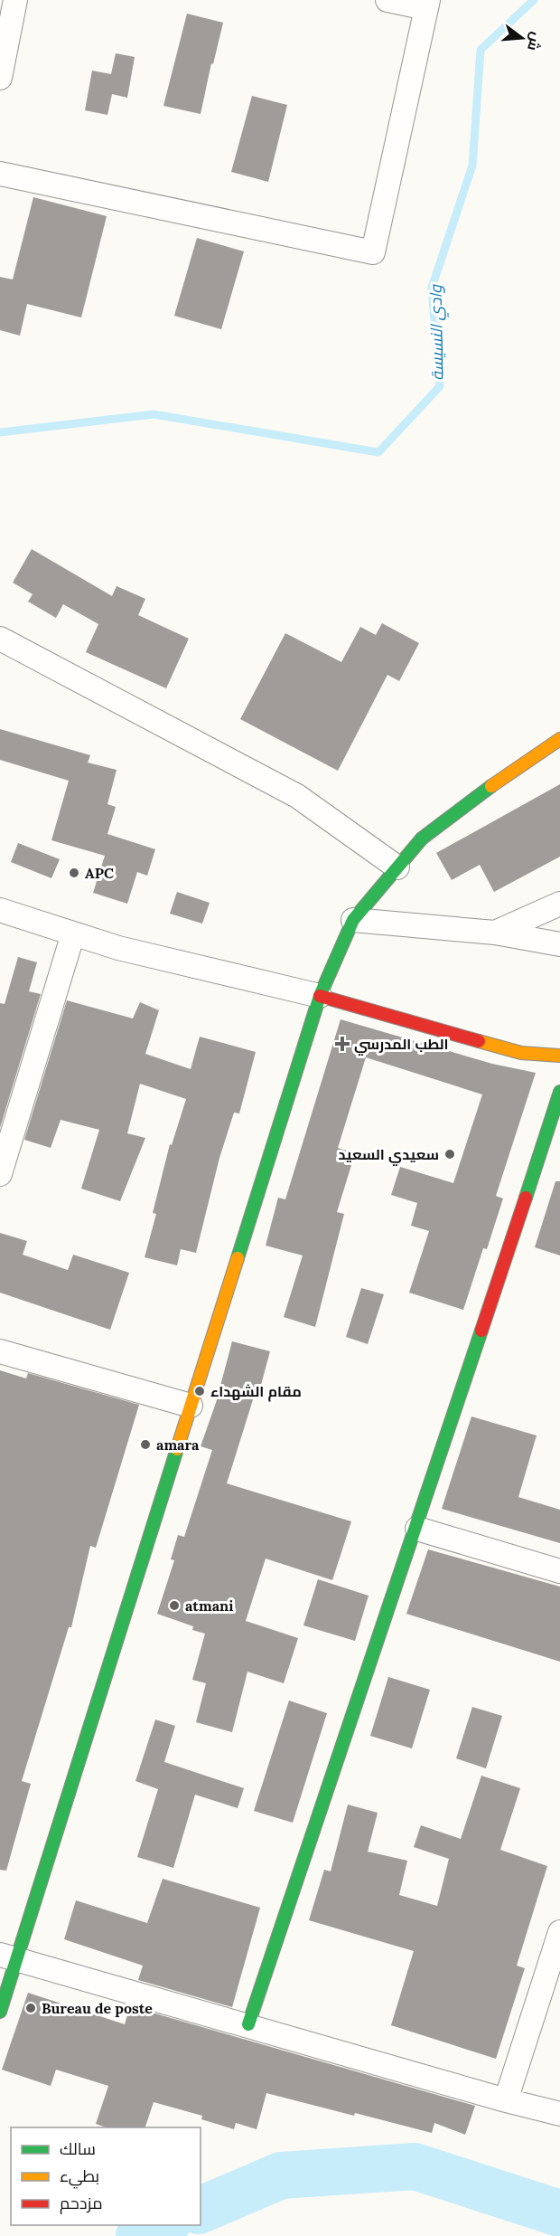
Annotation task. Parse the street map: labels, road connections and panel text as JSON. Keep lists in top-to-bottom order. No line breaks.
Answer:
{"water":["وادي النسيسة"],"places":{"other":["APC","سعيدي السعيد","مقام الشهداء","amara","atmani","Bureau de poste"],"health":["الطب المدرسي"]},"legend":["سالك","بطيء","مزدحم"],"north":"right"}
